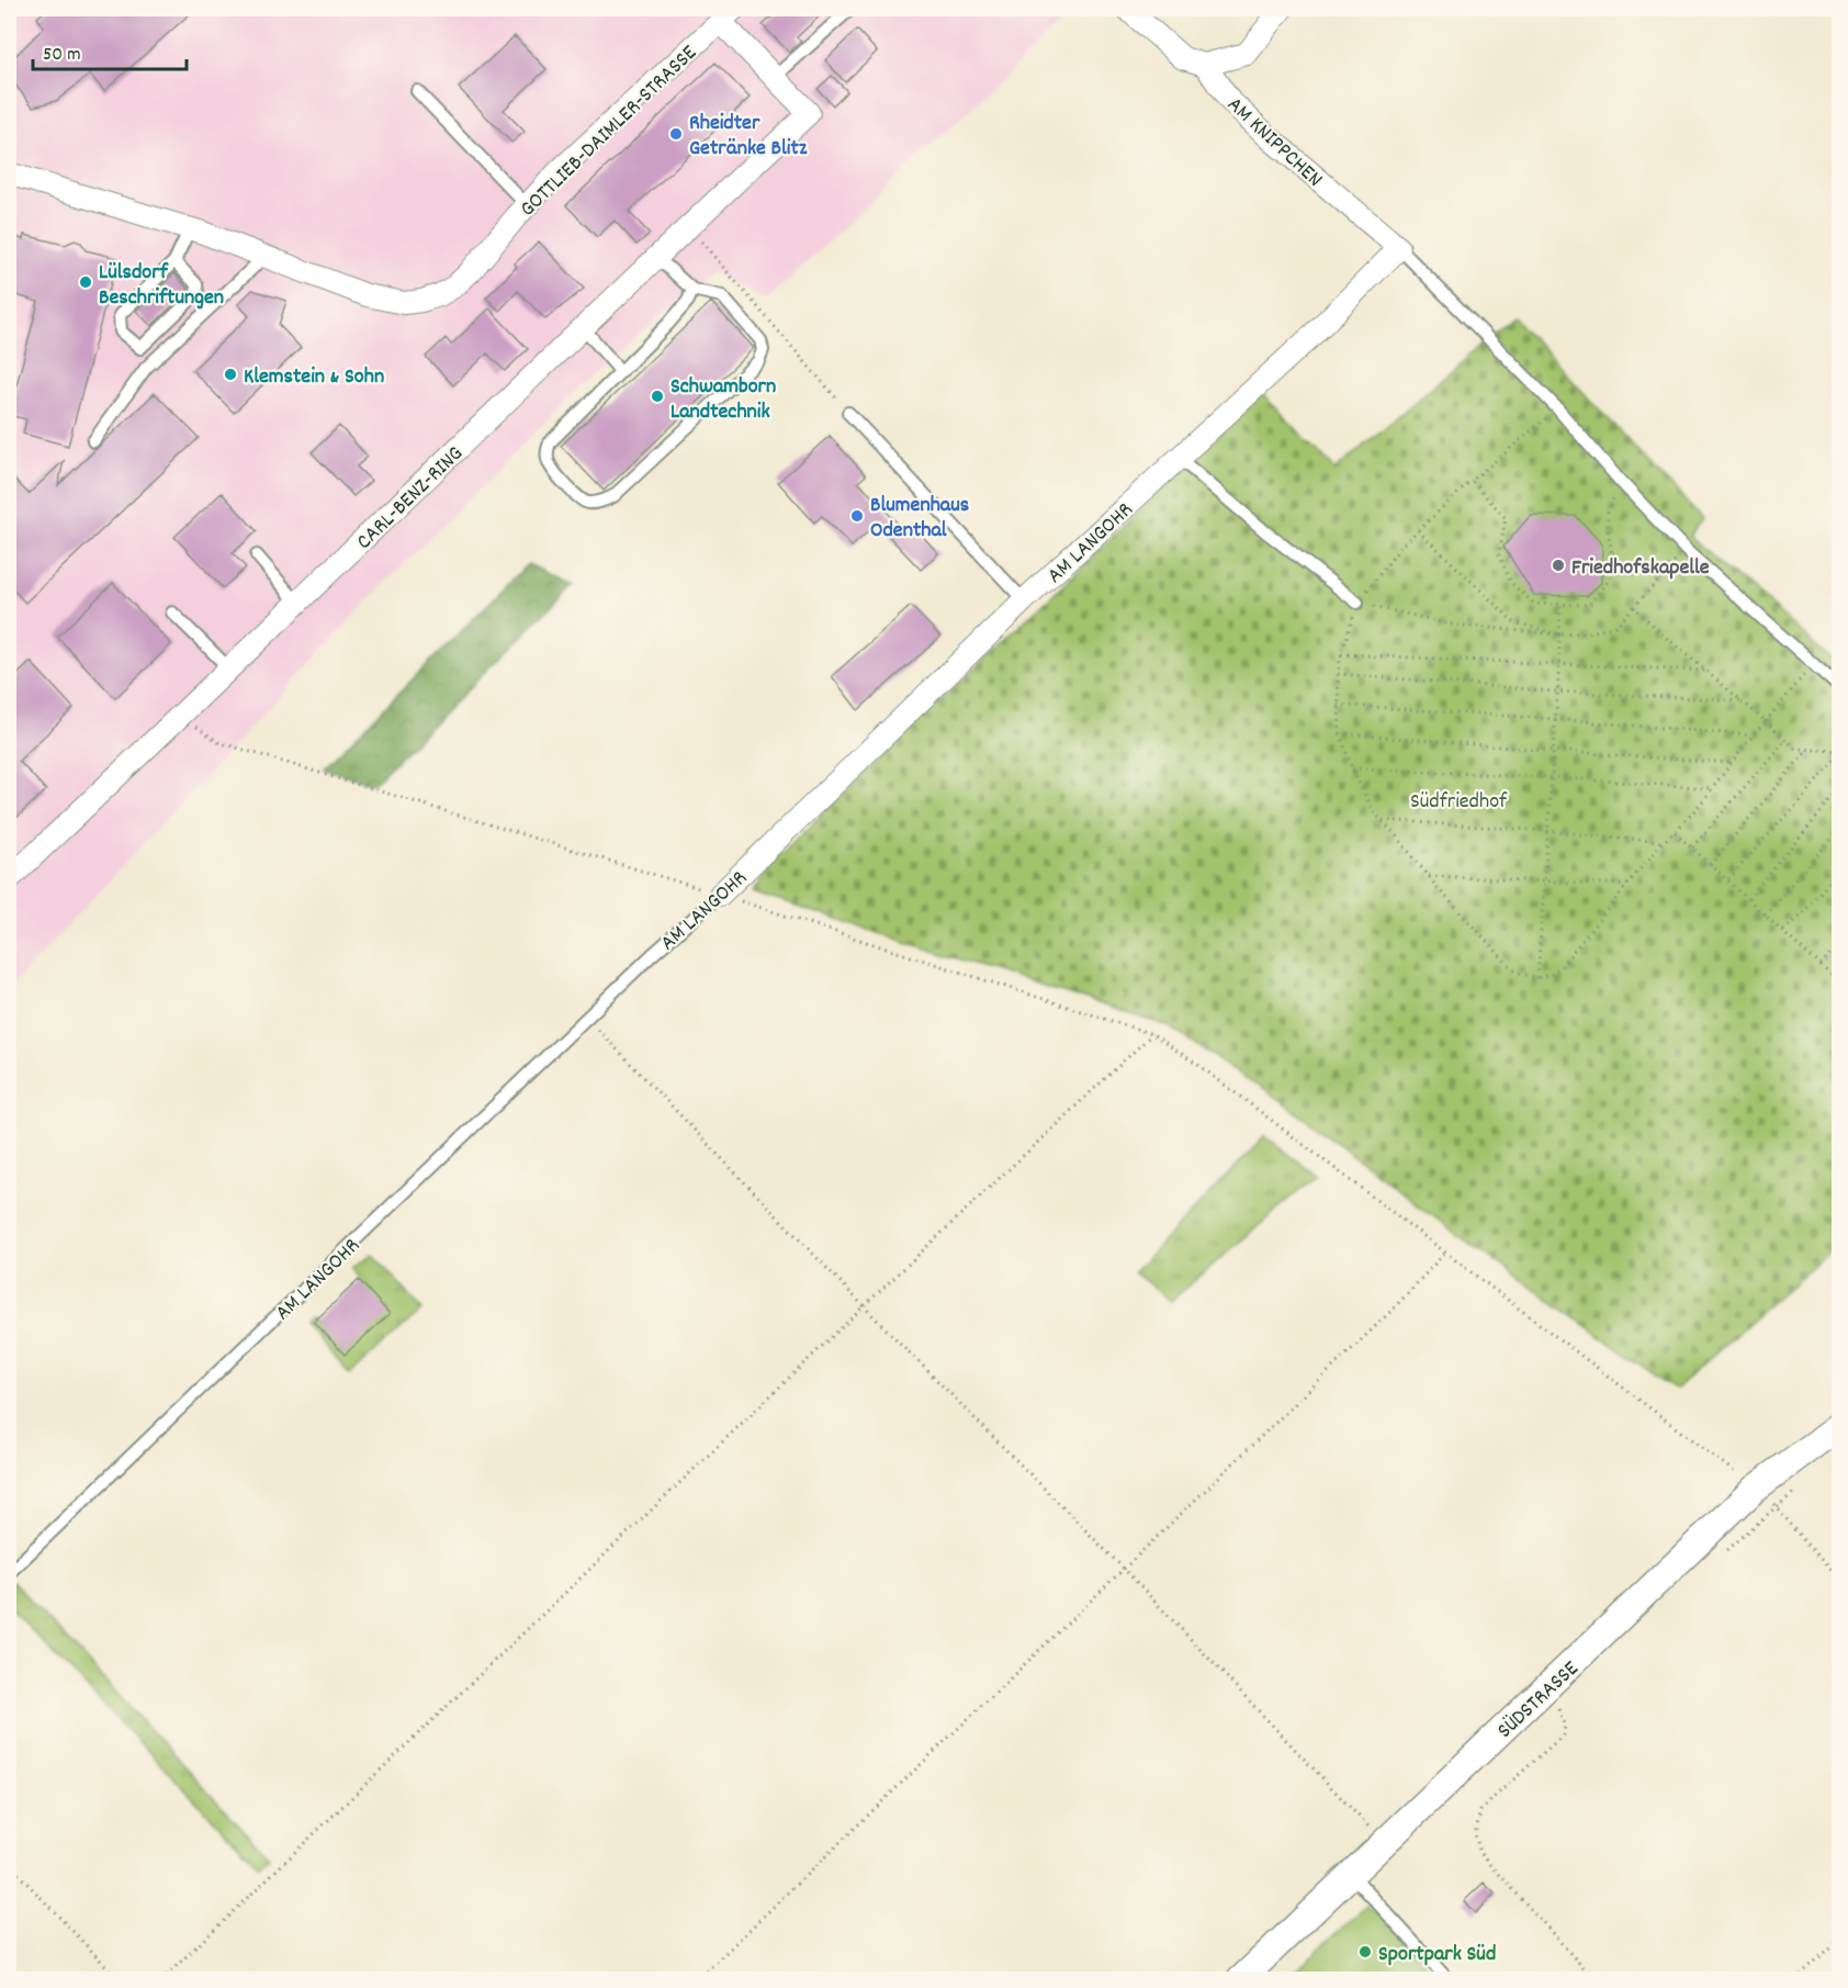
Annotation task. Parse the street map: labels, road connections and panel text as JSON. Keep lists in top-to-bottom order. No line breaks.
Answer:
{"streets":{"street":["GOTTLIEB-DAIMLER-STRASSE","AM KNIPPCHEN","CARL-BENZ-RING","AM LANGOHR","SÜDSTRASSE"]},"crossings":[["AM KNIPPCHEN","AM LANGOHR"]],"parks":["Südfriedhof"],"places":["Rheidter Getränke Blitz","Lülsdorf Beschriftungen","Klemstein & Sohn","Schwamborn Landtechnik","Blumenhaus Odenthal","Friedhofskapelle","Sportpark Süd"],"scale_bar":"50 m"}
